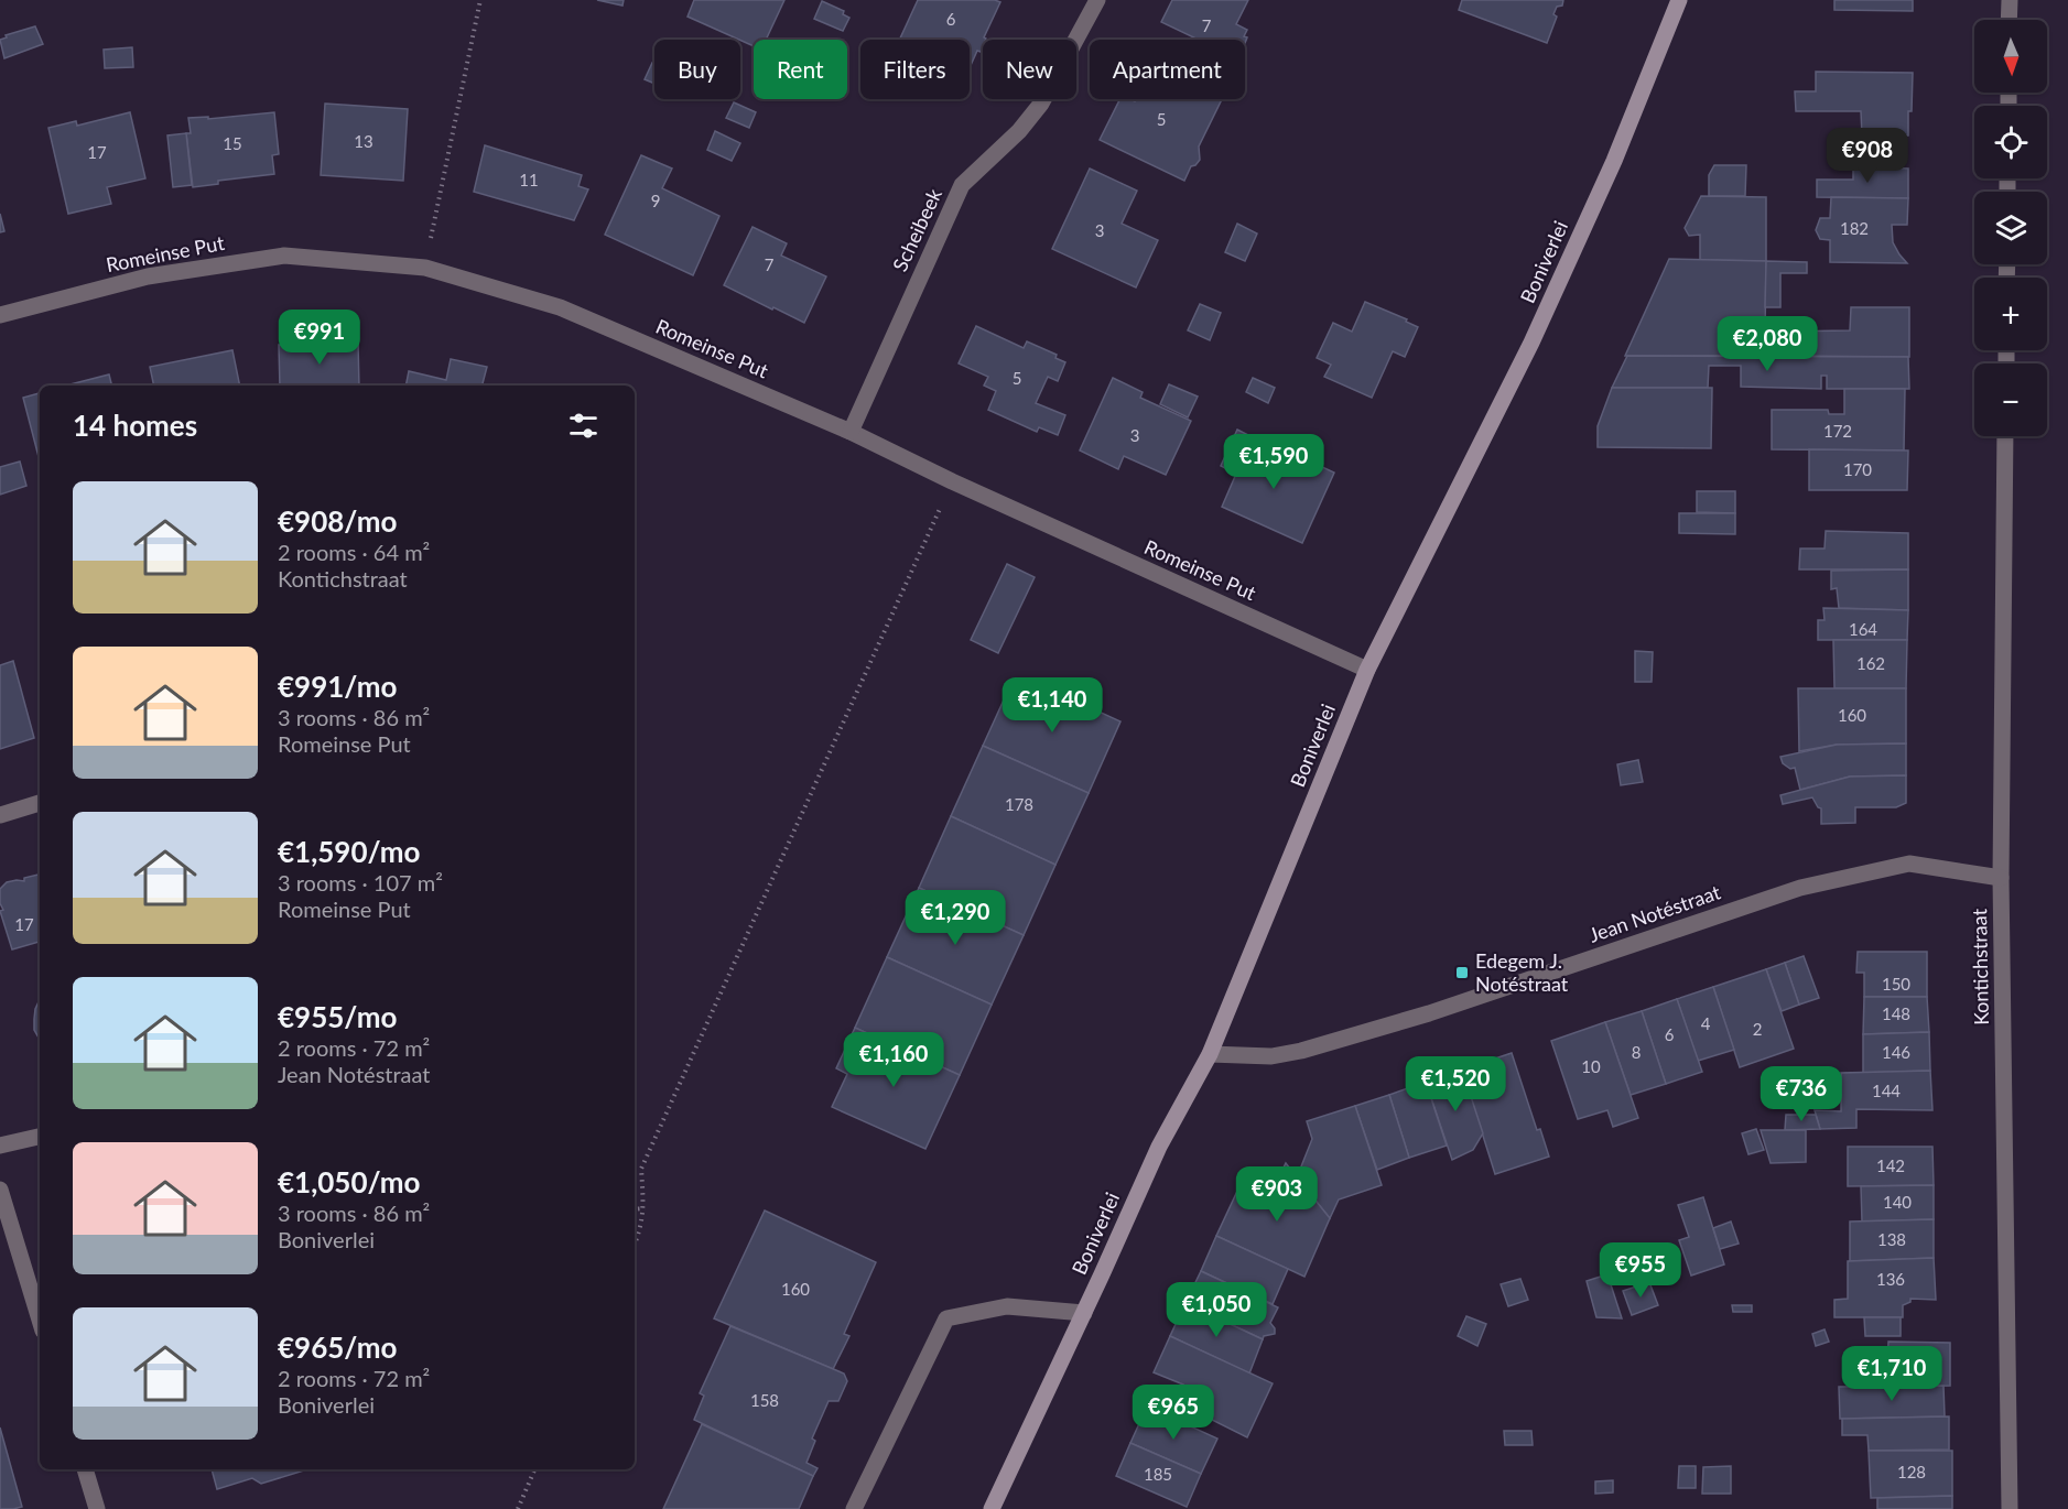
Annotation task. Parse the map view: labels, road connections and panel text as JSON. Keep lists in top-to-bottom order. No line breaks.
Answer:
{"streets":{"main road":["Boniverlei"],"street":["Scheibeek","Romeinse Put","Jean Notéstraat","Kontichstraat"]},"crossings":[["Scheibeek","Romeinse Put"],["Romeinse Put","Boniverlei"],["Boniverlei","Jean Notéstraat"],["Jean Notéstraat","Kontichstraat"]],"places":{"transit":["Edegem J. Notéstraat"]},"house_numbers":["6","7","5","13","15","17","11","9","182","3","7","5","172","3","170","164","162","160","178","17","150","148","4","2","6","8","146","10","144","142","140","138","136","160","158","128","185"],"north":"bottom","page":{"map_buttons":["+","−"],"chip":["Buy","Rent","Filters","New","Apartment"],"price":["€908","€991","€2,080","€1,590","€1,140","€1,290","€1,160","€1,520","€736","€903","€955","€1,050","€1,710","€965"],"heading":"14 homes","list":[{"name":"€908/mo","note":"2 rooms · 64 m² · Kontichstraat"},{"name":"€991/mo","note":"3 rooms · 86 m² · Romeinse Put"},{"name":"€1,590/mo","note":"3 rooms · 107 m² · Romeinse Put"},{"name":"€955/mo","note":"2 rooms · 72 m² · Jean Notéstraat"},{"name":"€1,050/mo","note":"3 rooms · 86 m² · Boniverlei"},{"name":"€965/mo","note":"2 rooms · 72 m² · Boniverlei"}]}}
